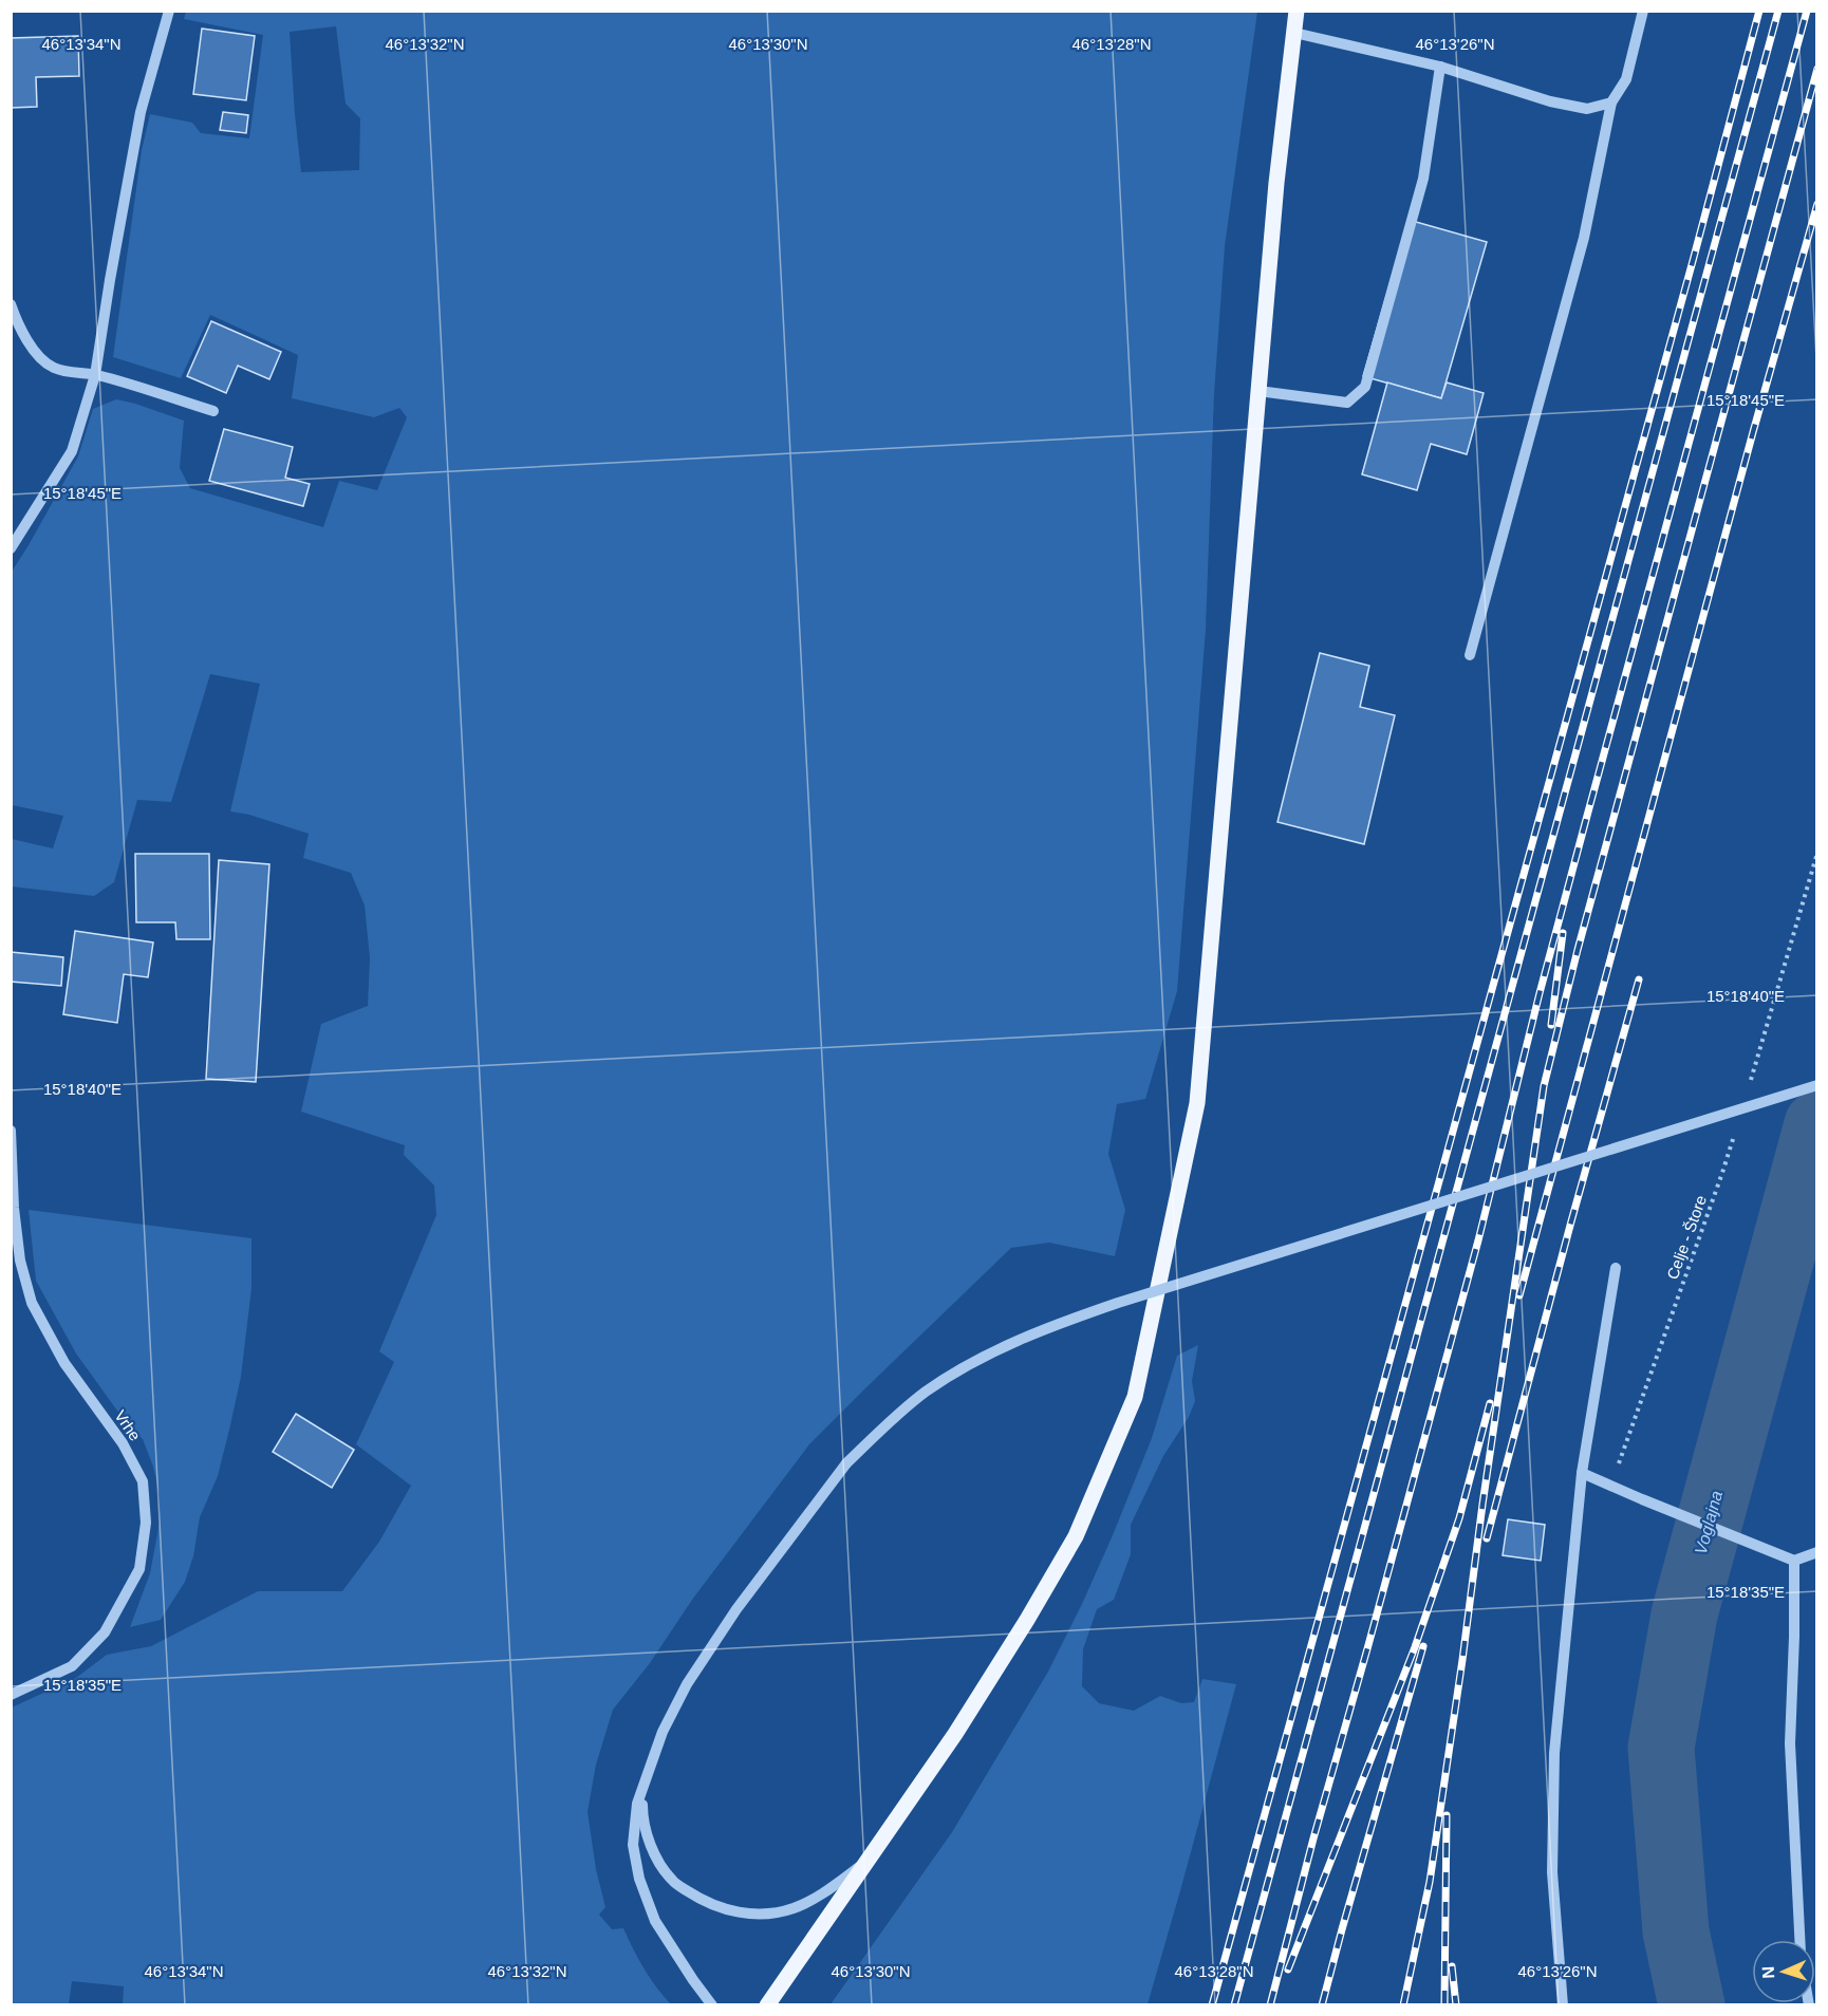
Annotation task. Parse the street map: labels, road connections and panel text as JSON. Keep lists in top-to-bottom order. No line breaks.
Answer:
{"streets":{"street":["Vrhe"],"path":["Celje - Štore"]},"water":["Voglajna"],"north":"left","coordinates":["46°13'34\"N","46°13'32\"N","46°13'30\"N","46°13'28\"N","46°13'26\"N","15°18'45\"E","15°18'40\"E","15°18'35\"E"]}
